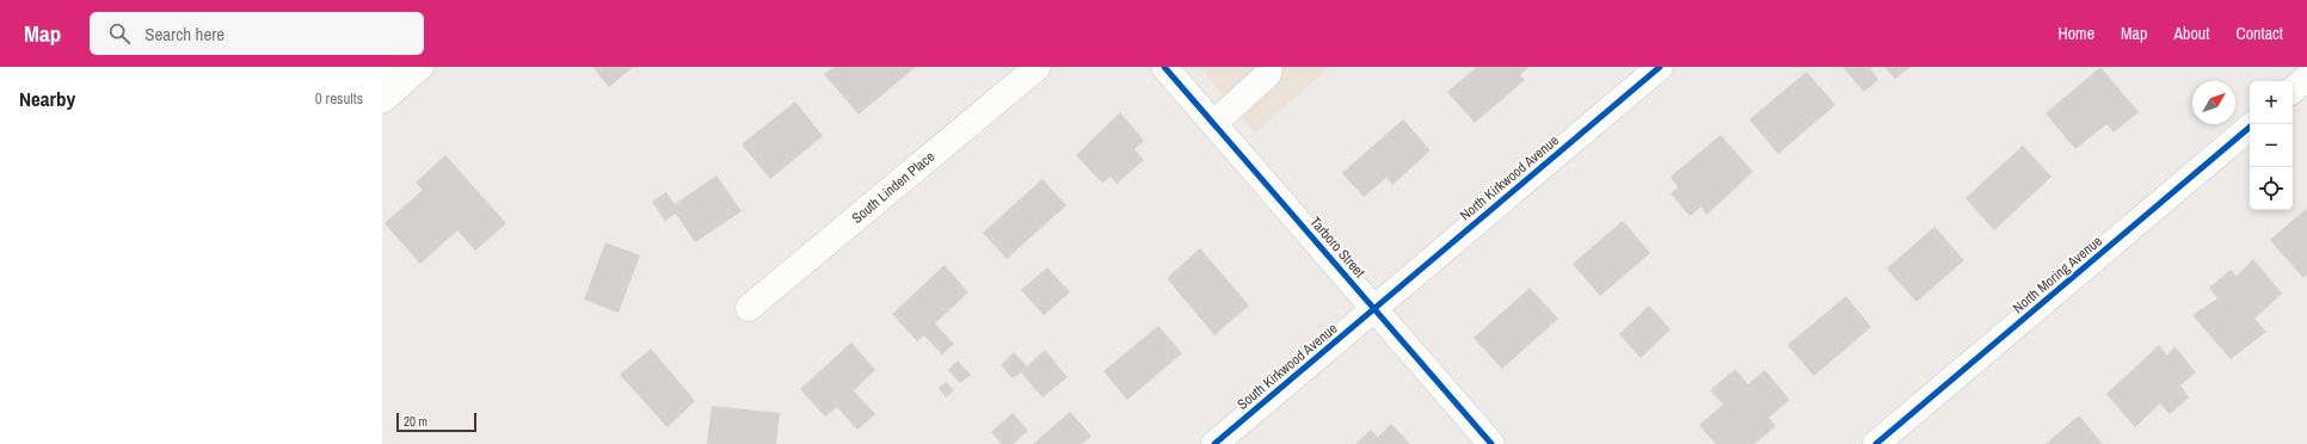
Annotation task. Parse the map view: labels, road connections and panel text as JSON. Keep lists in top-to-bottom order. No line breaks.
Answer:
{"streets":{"street":["North Kirkwood Avenue","South Linden Place","Tarboro Street","North Moring Avenue","South Kirkwood Avenue"]},"crossings":[["North Kirkwood Avenue","Tarboro Street"],["North Kirkwood Avenue","South Kirkwood Avenue"],["Tarboro Street","South Kirkwood Avenue"]],"scale_bar":"20 m","north":"top right","page":{"header":"Map","search":"Search here","nav":["Home","Map","About","Contact"],"heading":["Nearby","0 results"],"map_buttons":["+","−"],"scale":"20 m"}}
